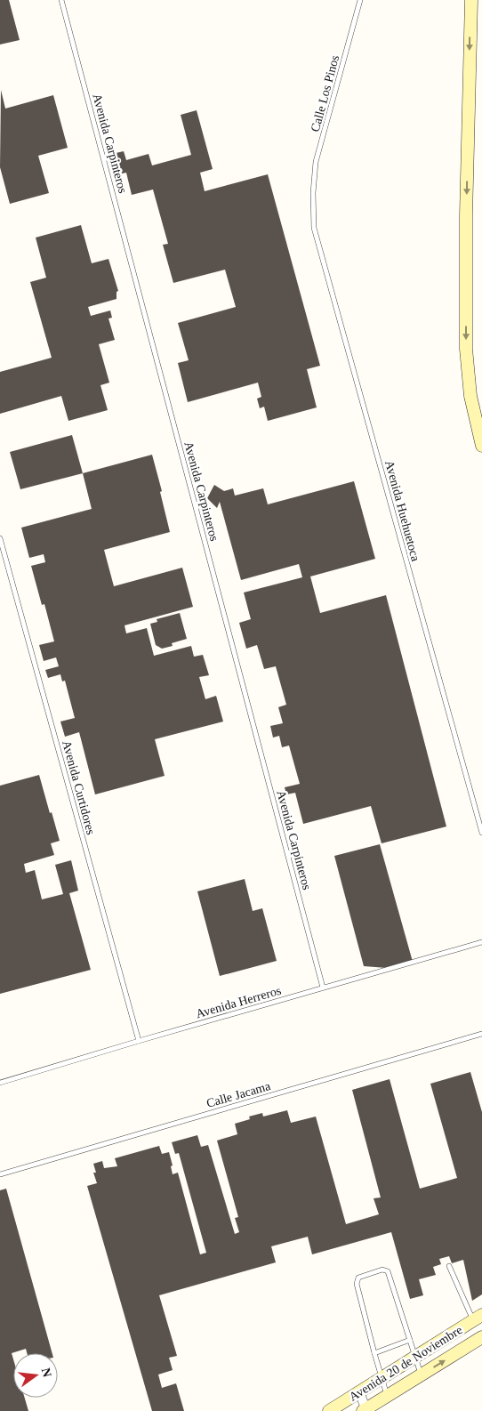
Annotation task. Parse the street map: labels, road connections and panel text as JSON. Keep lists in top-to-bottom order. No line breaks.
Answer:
{"streets":{"main road":["Avenida 20 de Noviembre"],"lane":["Calle Los Pinos","Avenida Carpinteros","Avenida Huehuetoca","Avenida Curtidores","Avenida Herreros","Calle Jacama"]},"crossings":[["Calle Los Pinos","Avenida Huehuetoca"],["Avenida Carpinteros","Avenida Herreros"],["Avenida Curtidores","Avenida Herreros"]],"north":"right"}
